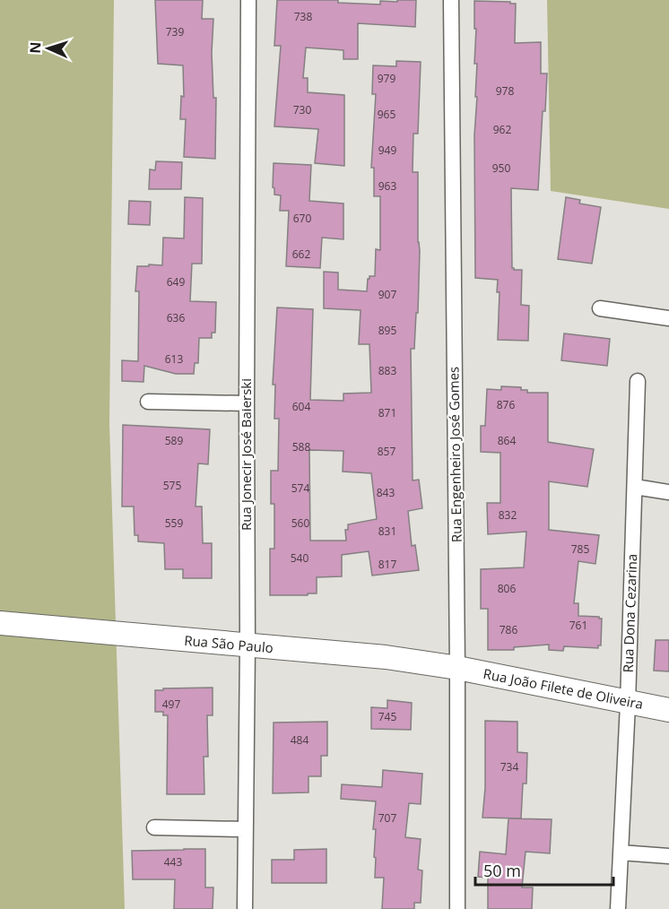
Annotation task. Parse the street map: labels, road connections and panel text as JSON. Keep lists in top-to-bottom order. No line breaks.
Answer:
{"streets":{"main road":["Rua São Paulo","Rua João Filete de Oliveira"],"street":["Rua Jonecir José Baierski","Rua Engenheiro José Gomes","Rua Dona Cezarina"]},"crossings":[["Rua Jonecir José Baierski","Rua São Paulo"],["Rua Engenheiro José Gomes","Rua São Paulo"],["Rua Engenheiro José Gomes","Rua João Filete de Oliveira"],["Rua Dona Cezarina","Rua João Filete de Oliveira"],["Rua São Paulo","Rua João Filete de Oliveira"]],"house_numbers":["738","739","979","978","730","965","962","949","950","963","670","662","649","907","636","895","613","883","876","604","871","589","864","588","857","575","574","843","832","559","560","831","785","540","817","806","761","786","497","745","484","734","707","443"],"scale_bar":"50 m","north":"left"}
